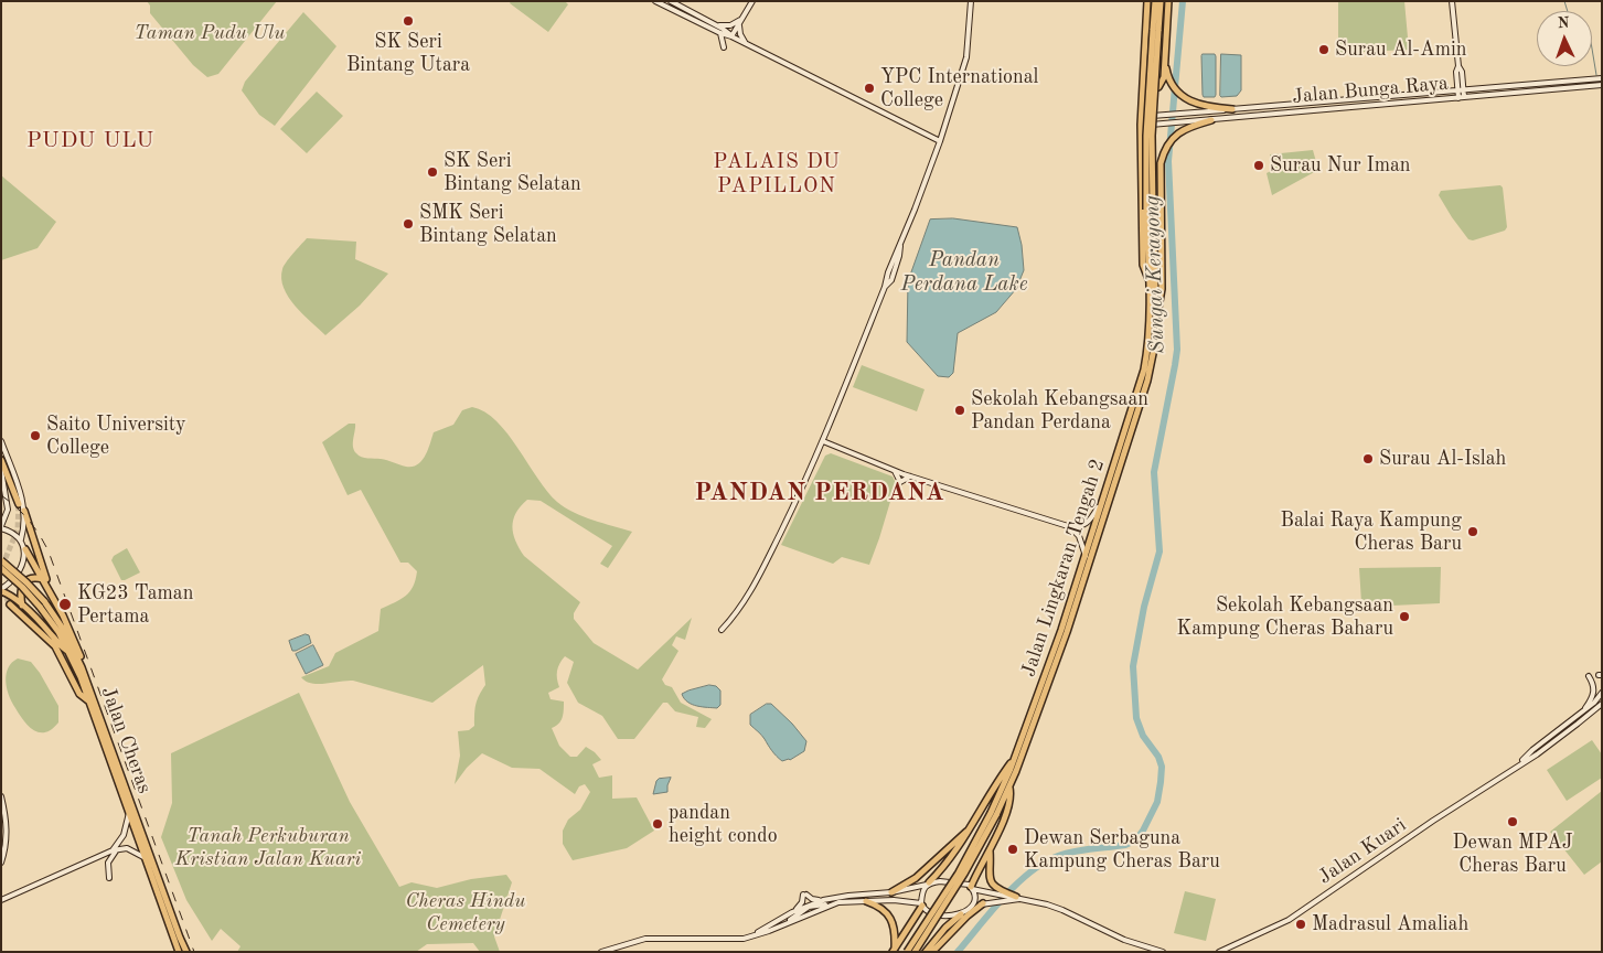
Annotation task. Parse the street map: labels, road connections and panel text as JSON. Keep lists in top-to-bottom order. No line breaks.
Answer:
{"streets":{"highway":["Jalan Lingkaran Tengah 2","Jalan Cheras"],"street":["Jalan Bunga Raya","Jalan Kuari"]},"districts":["PUDU ULU","PALAIS DU PAPILLON","PANDAN PERDANA"],"water":["Pandan Perdana Lake","Sungai Kerayong"],"parks":["Taman Pudu Ulu","Tanah Perkuburan Kristian Jalan Kuari","Cheras Hindu Cemetery"],"places":["SK Seri Bintang Utara","Surau Al-Amin","YPC International College","Surau Nur Iman","SK Seri Bintang Selatan","SMK Seri Bintang Selatan","Sekolah Kebangsaan Pandan Perdana","Saito University College","Surau Al-Islah","Balai Raya Kampung Cheras Baru","KG23 Taman Pertama","Sekolah Kebangsaan Kampung Cheras Baharu","Dewan MPAJ Cheras Baru","pandan height condo","Dewan Serbaguna Kampung Cheras Baru","Madrasul Amaliah"],"north":"top"}
